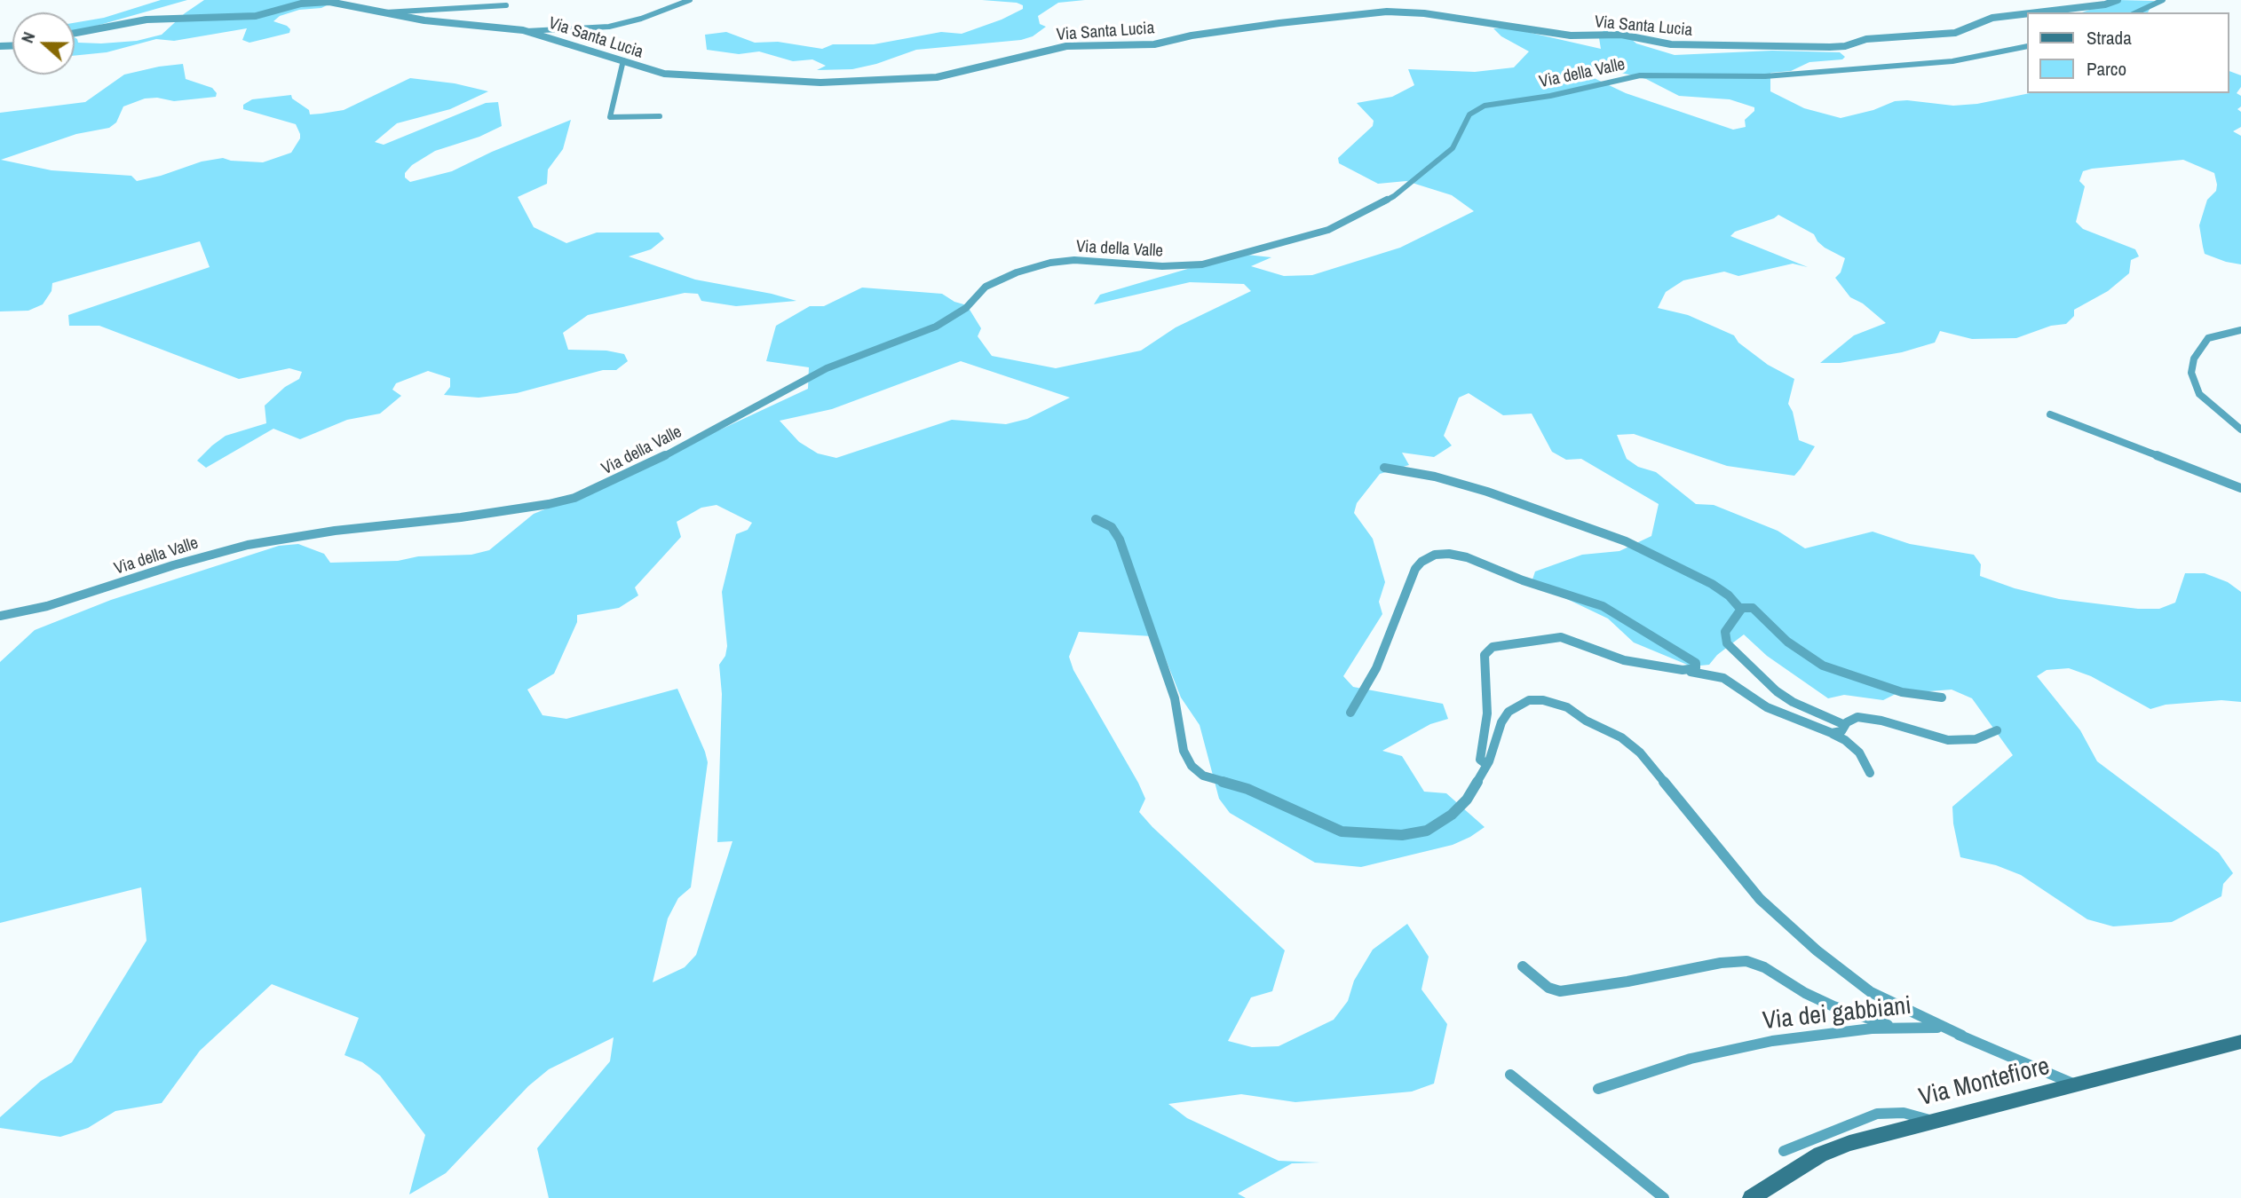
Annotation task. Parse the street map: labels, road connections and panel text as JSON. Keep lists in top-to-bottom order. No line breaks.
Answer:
{"streets":{"main road":["Via Montefiore"],"street":["Via Santa Lucia","Via della Valle","Via dei gabbiani"]},"crossings":[["Via dei gabbiani","Via Montefiore"]],"legend":["Strada","Parco"],"north":"left"}
